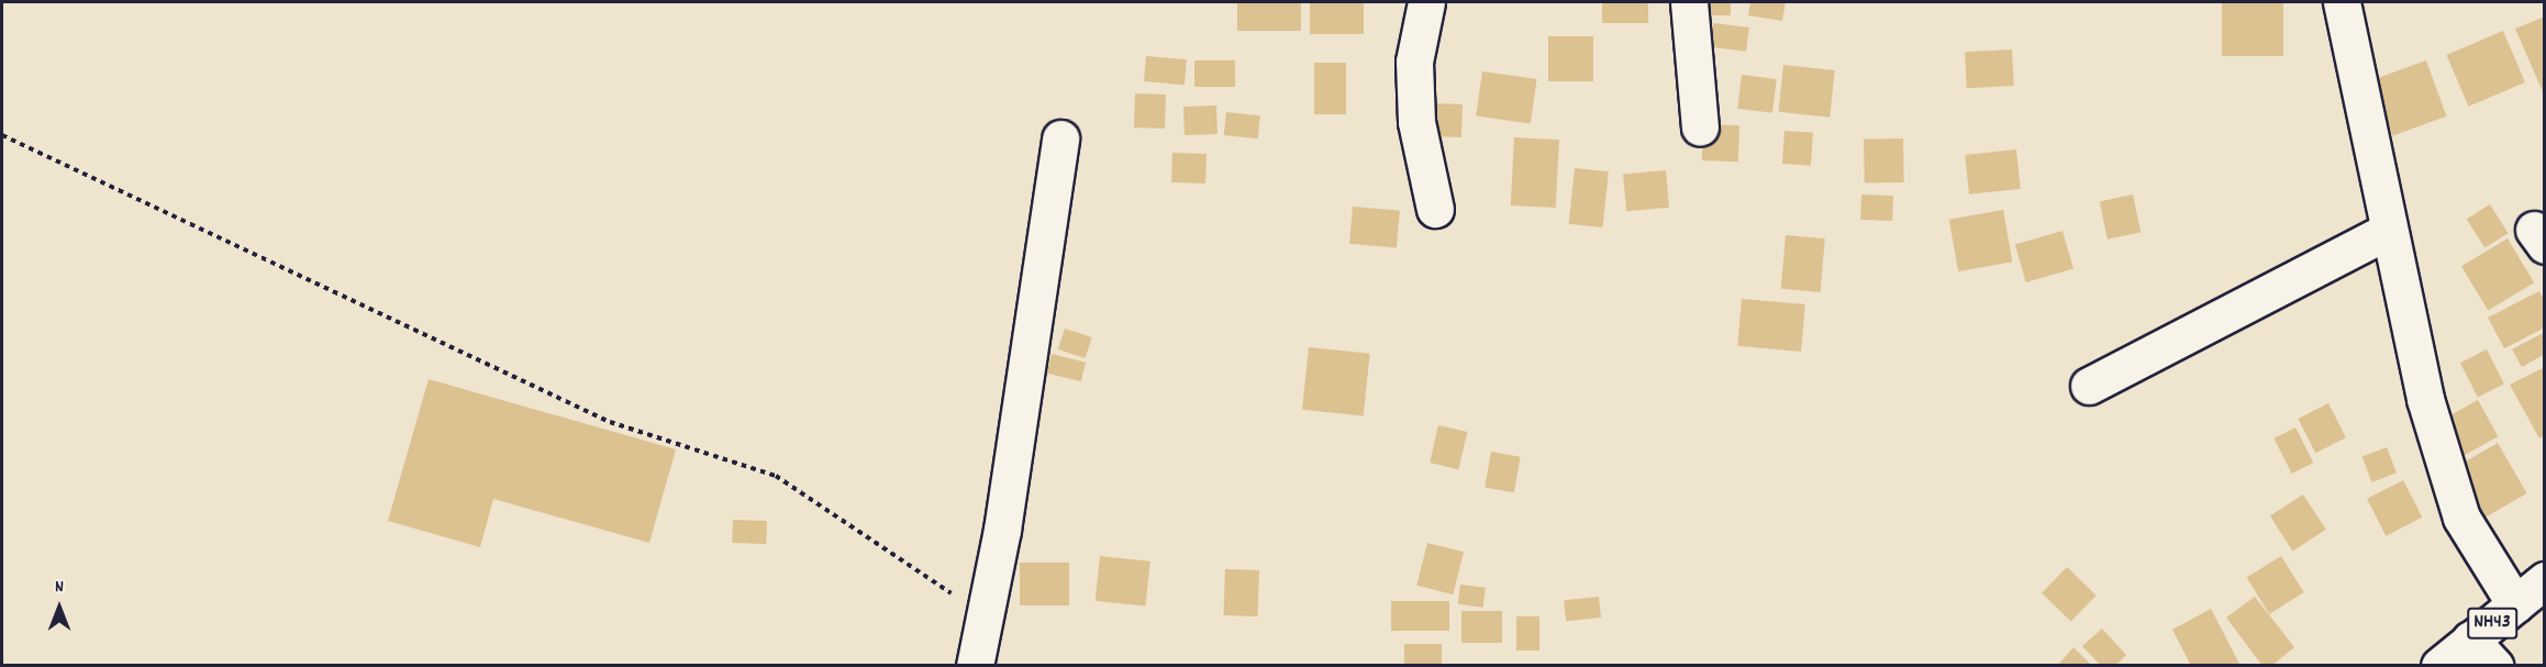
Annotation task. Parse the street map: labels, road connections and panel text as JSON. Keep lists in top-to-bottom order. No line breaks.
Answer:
{"streets":{"main road":["NH43"]},"north":"top"}
